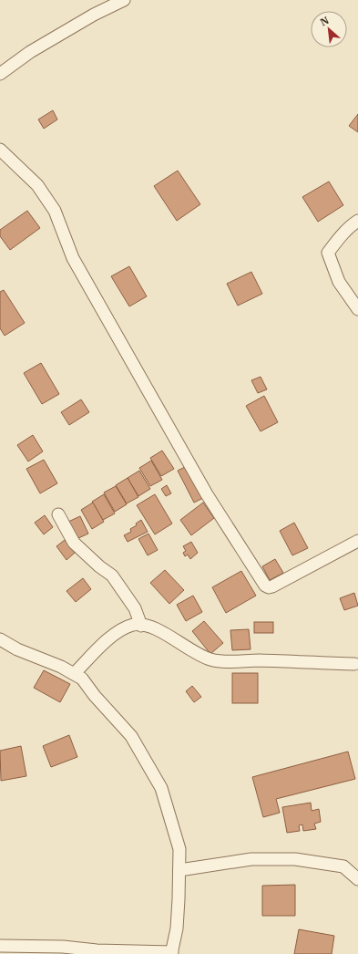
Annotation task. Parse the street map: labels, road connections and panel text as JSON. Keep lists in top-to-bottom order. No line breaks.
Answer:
{"north":"top left"}
